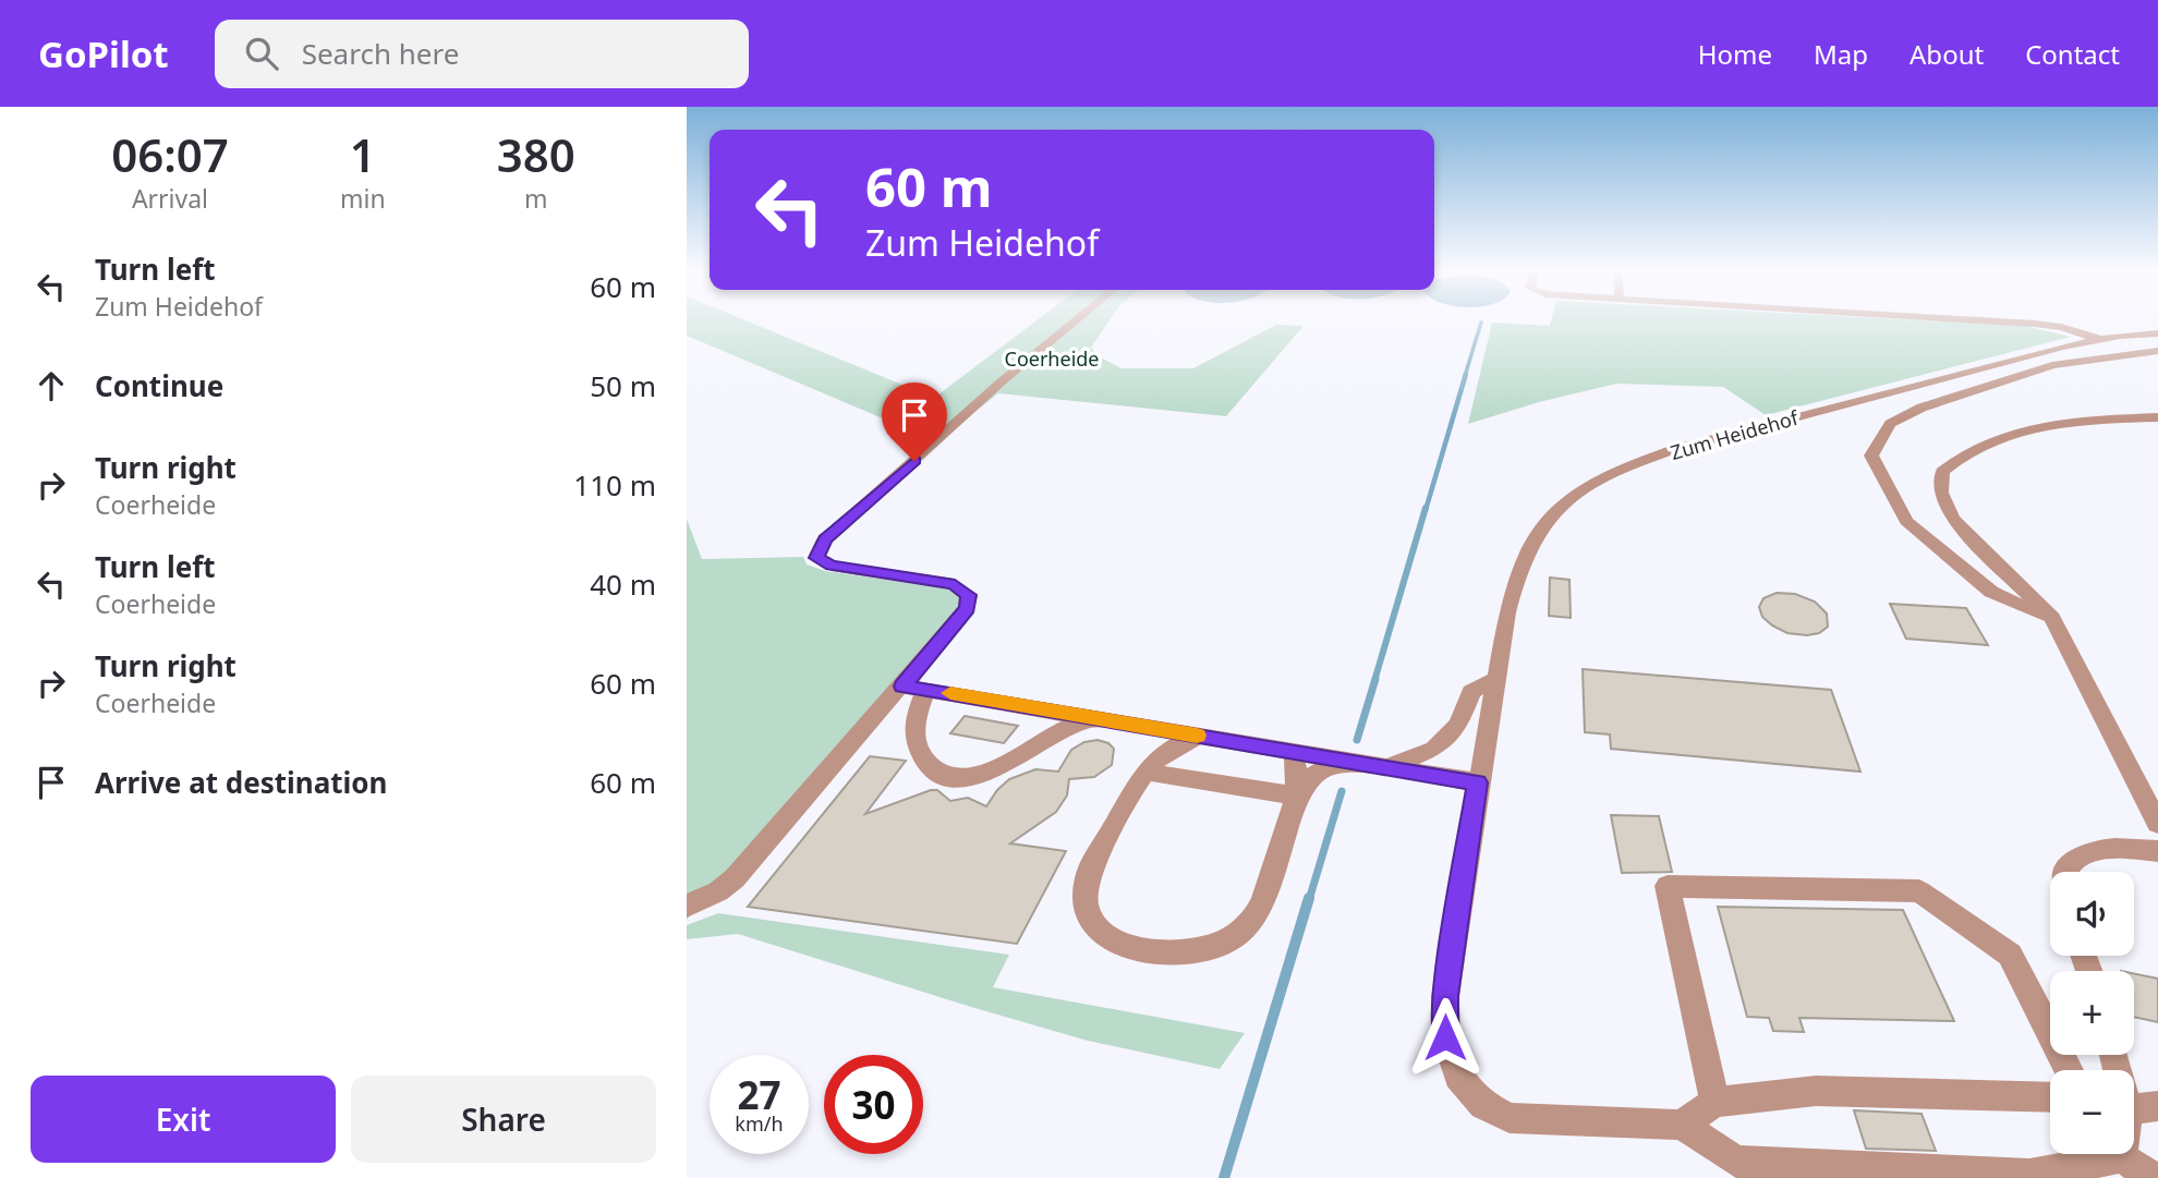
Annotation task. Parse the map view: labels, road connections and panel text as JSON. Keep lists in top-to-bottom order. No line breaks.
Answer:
{"streets":{"street":["Zum Heidehof"]},"parks":["Coerheide"],"page":{"header":"GoPilot","search":"Search here","nav":["Home","Map","About","Contact"],"eta":["06:07","Arrival","1","min","380","m"],"turn":["60 m","Zum Heidehof"],"list":[{"name":"Turn left","note":"Zum Heidehof","value":"60 m"},{"name":"Continue","value":"50 m"},{"name":"Turn right","note":"Coerheide","value":"110 m"},{"name":"Turn left","note":"Coerheide","value":"40 m"},{"name":"Turn right","note":"Coerheide","value":"60 m"},{"name":"Arrive at destination","value":"60 m"}],"map_buttons":["+","−"],"speed":"27 km/h","limit":"30","buttons":["Exit","Share"]}}
